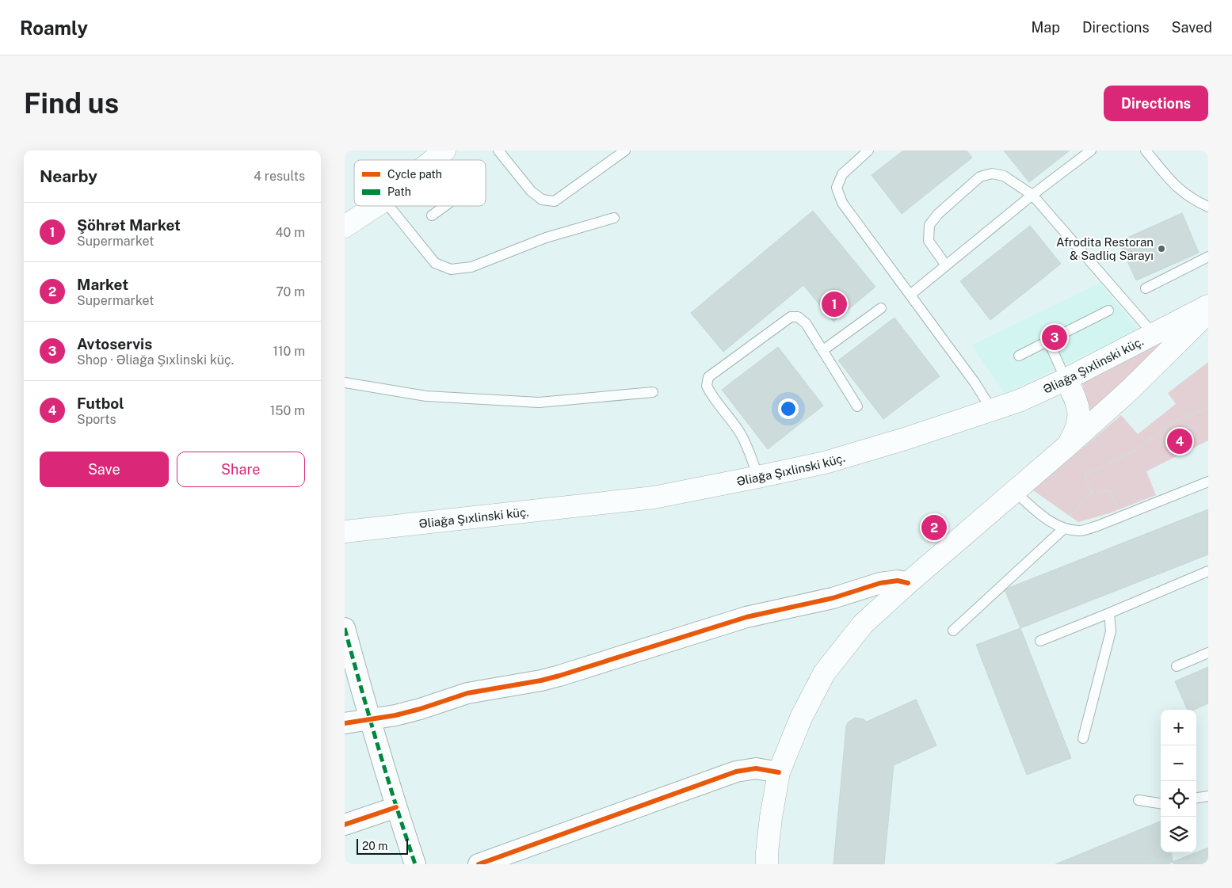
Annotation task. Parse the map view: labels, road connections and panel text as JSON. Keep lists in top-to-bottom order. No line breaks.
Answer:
{"streets":{"main road":["Əliağa Şıxlinski küç."]},"places":["Afrodita Restoran & Sadliq Sarayı"],"legend":["Cycle path","Path"],"scale_bar":"20 m","page":{"header":"Roamly","nav":["Map","Directions","Saved"],"buttons":["Directions",["Save","Share"]],"title":"Find us","heading":["Nearby","4 results"],"list":[{"mark":"1","name":"Şöhrət Market","note":"Supermarket","value":"40 m"},{"mark":"2","name":"Market","note":"Supermarket","value":"70 m"},{"mark":"3","name":"Avtoservis","note":"Shop · Əliağa Şıxlinski küç.","value":"110 m"},{"mark":"4","name":"Futbol","note":"Sports","value":"150 m"}],"pins":["1","3","4","2"],"map_buttons":["+","−"],"scale":"20 m"}}
